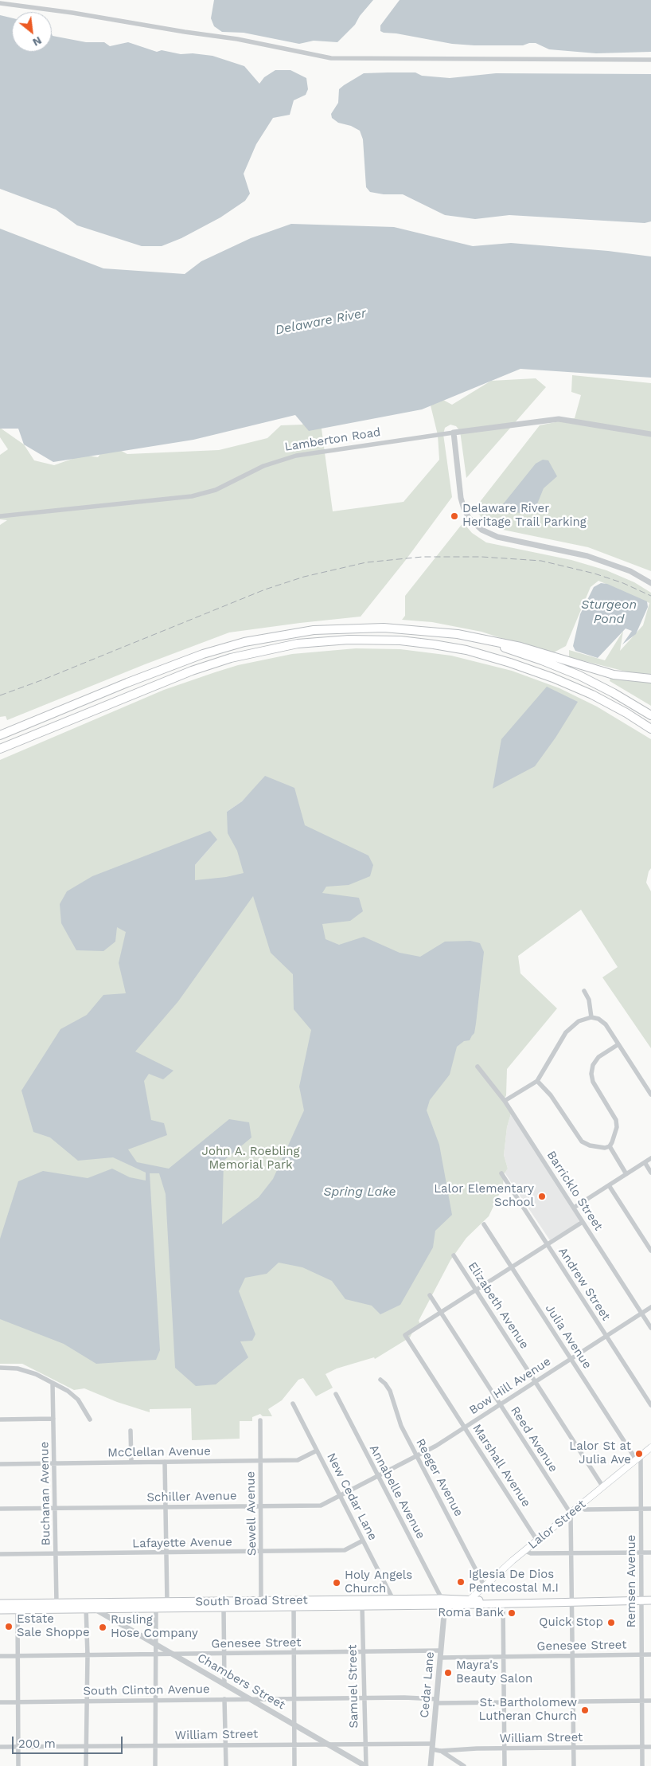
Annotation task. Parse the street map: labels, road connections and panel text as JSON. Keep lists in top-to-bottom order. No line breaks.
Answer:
{"streets":{"main road":["Lalor Street","South Broad Street"],"street":["Lamberton Road","Barricklo Street","Andrew Street","Elizabeth Avenue","Julia Avenue","Bow Hill Avenue","Reed Avenue","McClellan Avenue","Marshall Avenue","Reeger Avenue","Annabelle Avenue","Buchanan Avenue","Schiller Avenue","New Cedar Lane","Sewell Avenue","Lafayette Avenue","Remsen Avenue","Genesee Street","Chambers Street","Cedar Lane","Samuel Street","South Clinton Avenue","William Street"]},"crossings":[["Barricklo Street","Bow Hill Avenue"],["Andrew Street","Bow Hill Avenue"],["Elizabeth Avenue","Bow Hill Avenue"],["Elizabeth Avenue","Lalor Street"],["Julia Avenue","Bow Hill Avenue"],["Julia Avenue","Lalor Street"],["Julia Avenue","Remsen Avenue"],["Bow Hill Avenue","Reed Avenue"],["Bow Hill Avenue","Marshall Avenue"],["Bow Hill Avenue","Reeger Avenue"],["Bow Hill Avenue","Annabelle Avenue"],["Bow Hill Avenue","Schiller Avenue"],["Reed Avenue","Marshall Avenue"],["Reed Avenue","Lalor Street"],["McClellan Avenue","Buchanan Avenue"],["McClellan Avenue","New Cedar Lane"],["McClellan Avenue","Sewell Avenue"],["Marshall Avenue","Lalor Street"],["Reeger Avenue","Lalor Street"],["Annabelle Avenue","Schiller Avenue"],["Annabelle Avenue","South Broad Street"],["Annabelle Avenue","Cedar Lane"],["Buchanan Avenue","Schiller Avenue"],["Buchanan Avenue","Lafayette Avenue"],["Buchanan Avenue","South Broad Street"],["Schiller Avenue","New Cedar Lane"],["Schiller Avenue","Sewell Avenue"],["New Cedar Lane","Lafayette Avenue"],["New Cedar Lane","South Broad Street"],["Sewell Avenue","Lafayette Avenue"],["Sewell Avenue","South Broad Street"],["Lalor Street","Remsen Avenue"],["Lalor Street","South Broad Street"],["Remsen Avenue","South Broad Street"],["Remsen Avenue","Genesee Street"],["Remsen Avenue","South Clinton Avenue"],["Remsen Avenue","William Street"],["South Broad Street","Chambers Street"],["South Broad Street","Cedar Lane"],["South Broad Street","Samuel Street"],["Genesee Street","Chambers Street"],["Genesee Street","Cedar Lane"],["Genesee Street","Samuel Street"],["Chambers Street","Samuel Street"],["Chambers Street","South Clinton Avenue"],["Chambers Street","William Street"],["Cedar Lane","South Clinton Avenue"],["Cedar Lane","William Street"],["Samuel Street","South Clinton Avenue"],["Samuel Street","William Street"]],"water":["Delaware River","Sturgeon Pond","Spring Lake"],"parks":["John A. Roebling Memorial Park"],"places":["Delaware River Heritage Trail Parking","Lalor Elementary School","Lalor St at Julia Ave","Iglesia De Dios Pentecostal M.I","Holy Angels Church","Roma Bank","Quick Stop","Estate Sale Shoppe","Rusling Hose Company","Mayra's Beauty Salon","St. Bartholomew Lutheran Church"],"scale_bar":"200 m","north":"bottom right"}
